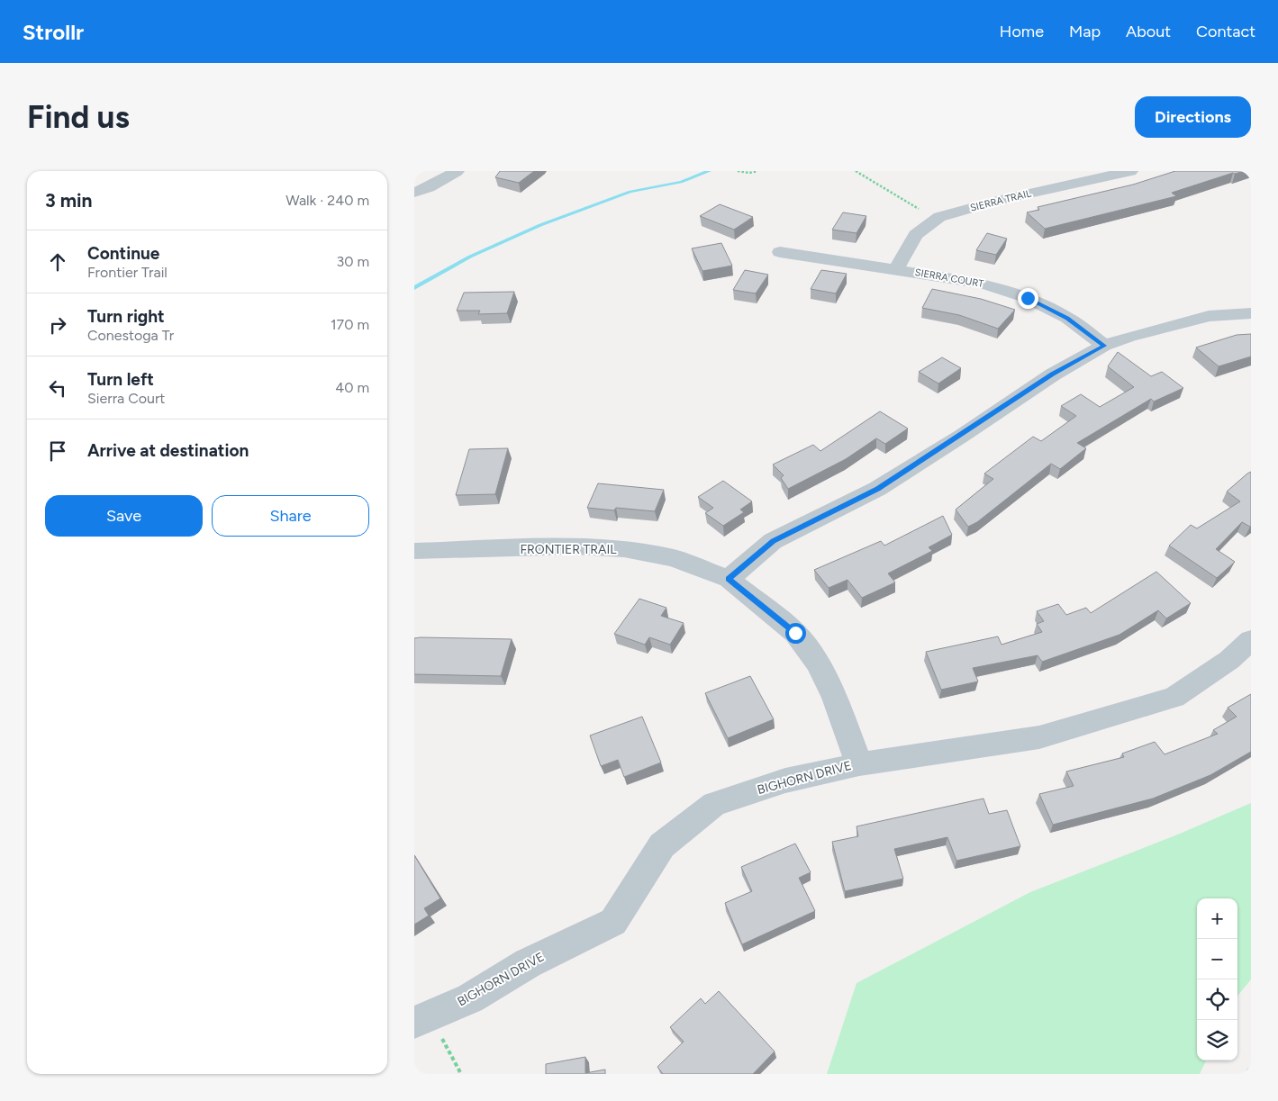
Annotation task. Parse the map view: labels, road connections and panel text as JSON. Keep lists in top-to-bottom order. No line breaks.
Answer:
{"streets":{"street":["SIERRA TRAIL","SIERRA COURT","FRONTIER TRAIL","BIGHORN DRIVE"]},"crossings":[["SIERRA TRAIL","SIERRA COURT"],["FRONTIER TRAIL","BIGHORN DRIVE"]],"page":{"header":"Strollr","nav":["Home","Map","About","Contact"],"buttons":["Directions",["Save","Share"]],"title":"Find us","heading":["3 min","Walk · 240 m"],"list":[["Continue","Frontier Trail","30 m"],["Turn right","Conestoga Tr","170 m"],["Turn left","Sierra Court","40 m"],"Arrive at destination"],"map_buttons":["+","−"]}}
